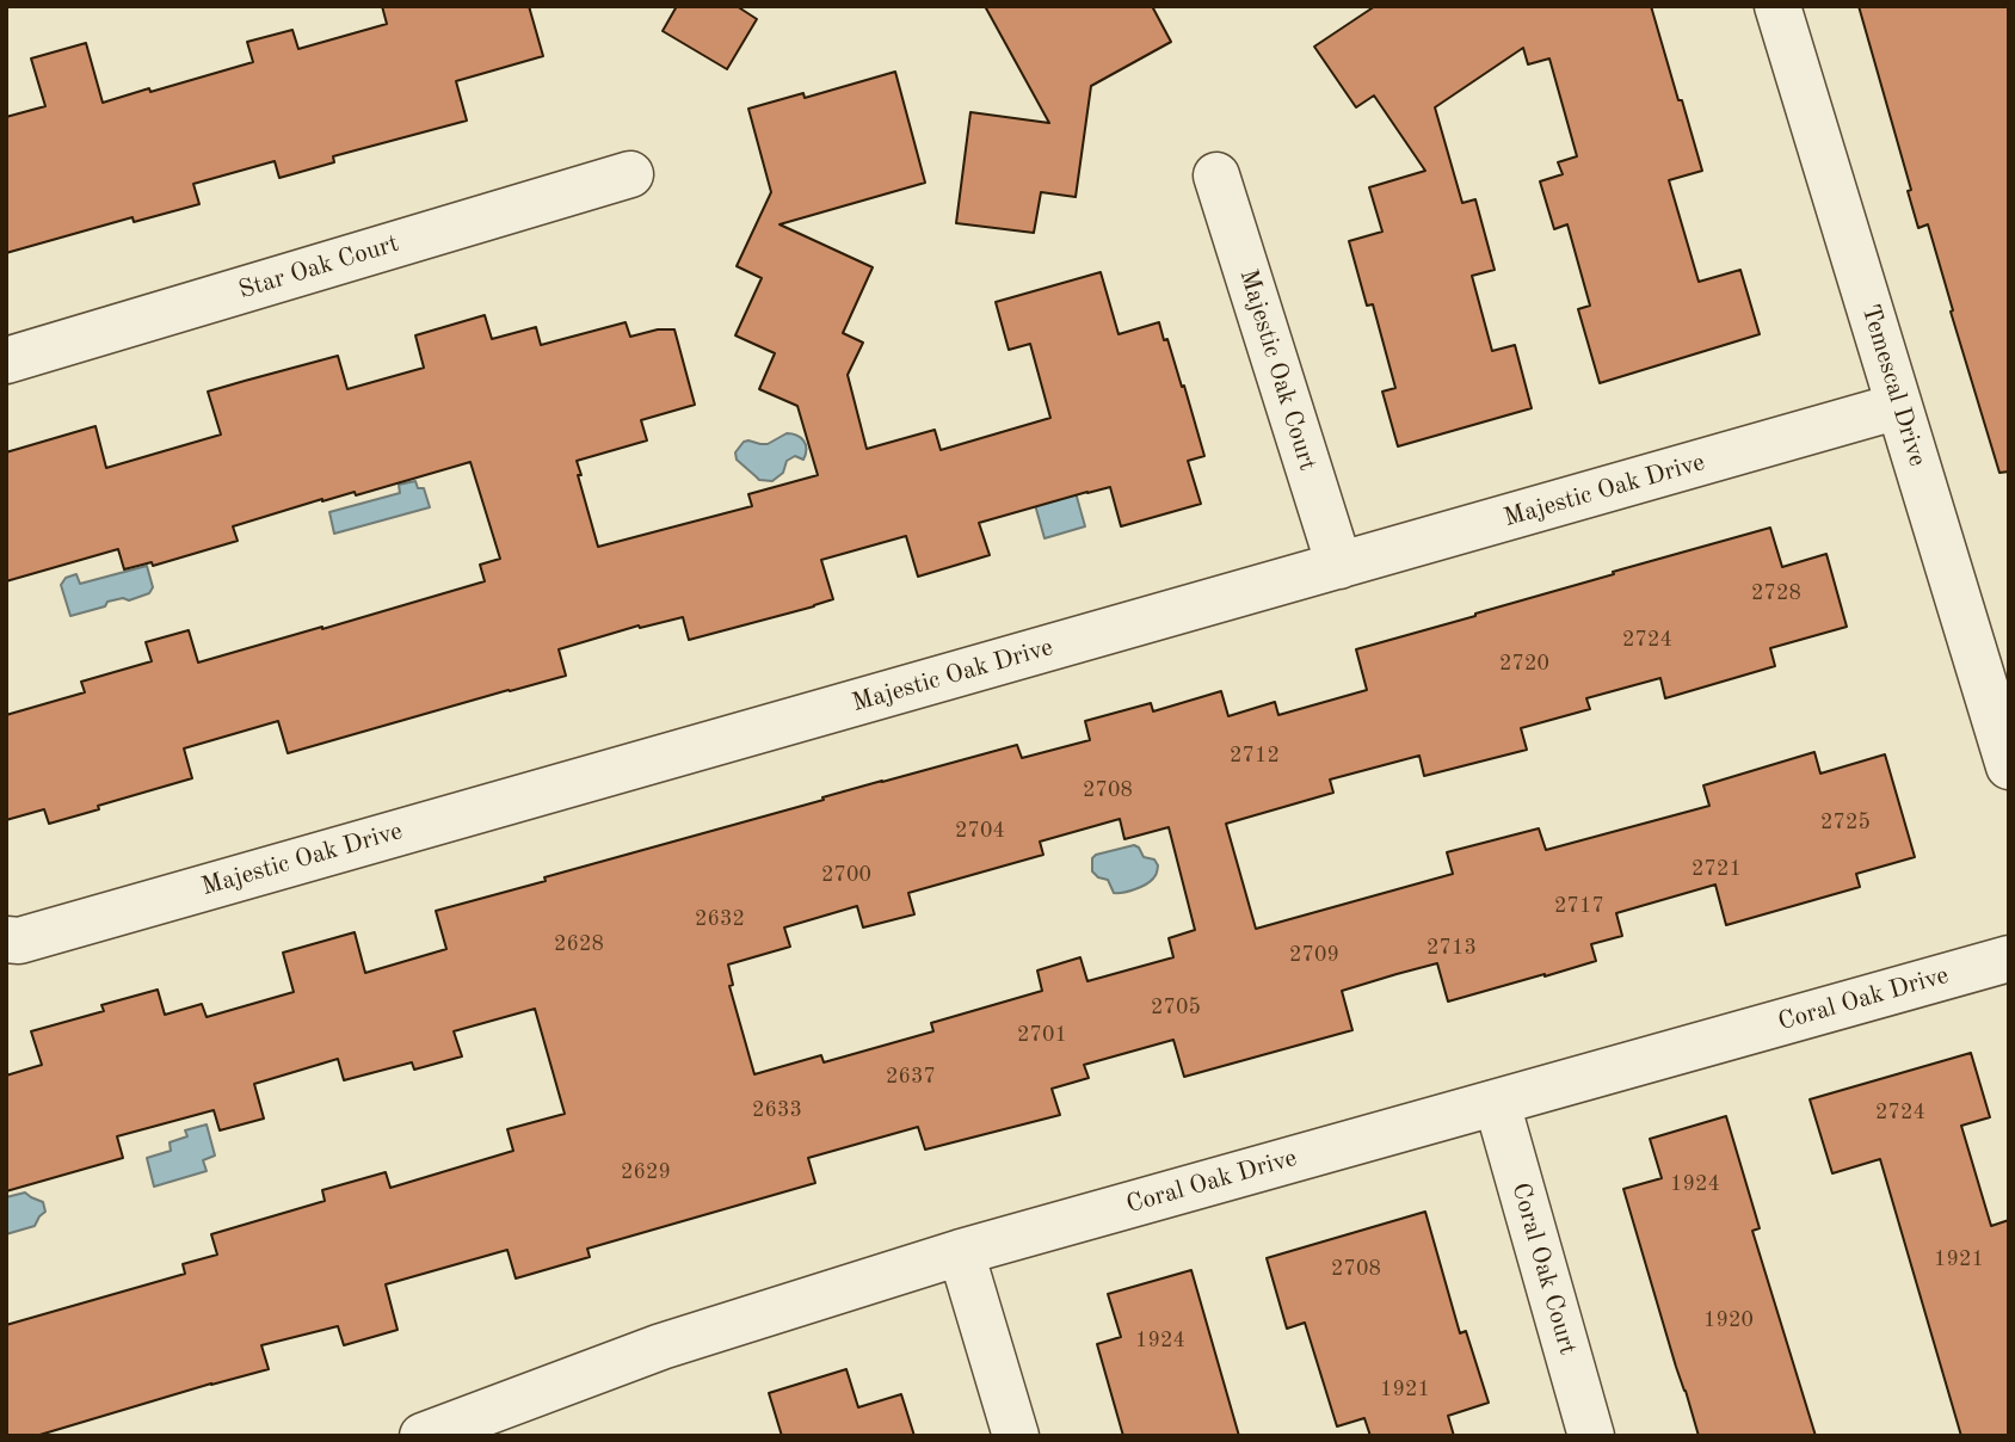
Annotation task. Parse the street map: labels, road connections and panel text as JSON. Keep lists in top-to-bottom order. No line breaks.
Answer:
{"streets":{"street":["Star Oak Court","Majestic Oak Court","Temescal Drive","Majestic Oak Drive","Coral Oak Drive","Coral Oak Court"]},"crossings":[["Majestic Oak Court","Majestic Oak Drive"],["Temescal Drive","Majestic Oak Drive"],["Coral Oak Drive","Coral Oak Court"]],"house_numbers":["2728","2724","2720","2712","2708","2725","2704","2721","2700","2717","2632","2628","2713","2709","2705","2701","2637","2633","2724","2629","1924","1921","2708","1920","1924","1921"]}
